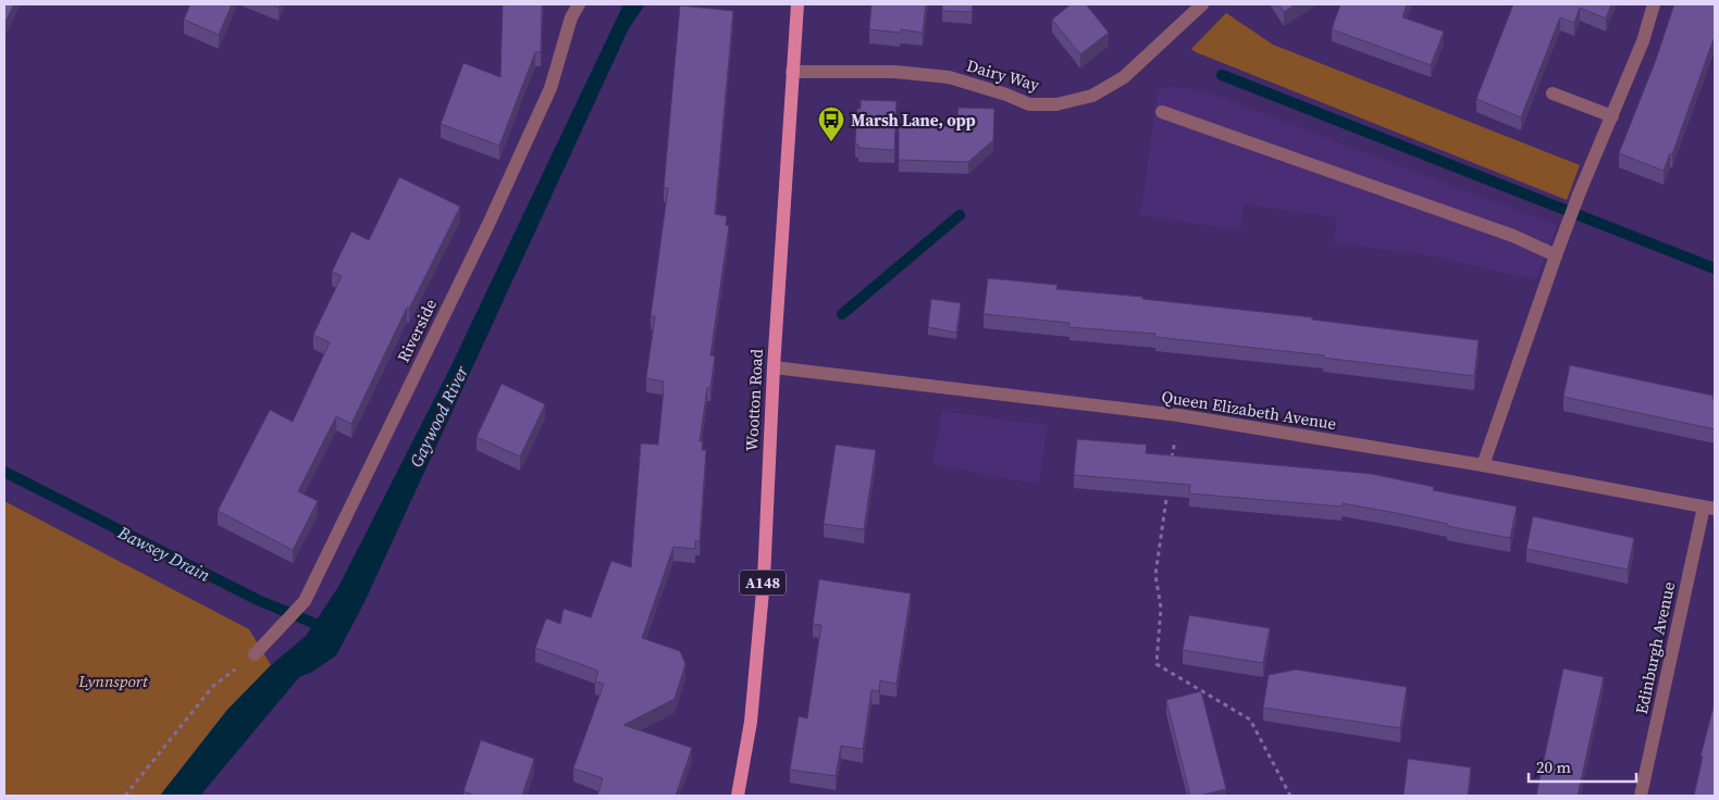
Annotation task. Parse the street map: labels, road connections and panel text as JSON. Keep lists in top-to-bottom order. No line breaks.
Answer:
{"streets":{"main road":["Wootton Road","A148"],"street":["Dairy Way","Riverside","Queen Elizabeth Avenue","Edinburgh Avenue"]},"crossings":[["Dairy Way","Wootton Road"],["Wootton Road","Queen Elizabeth Avenue"],["Queen Elizabeth Avenue","Edinburgh Avenue"]],"water":["Gaywood River","Bawsey Drain"],"parks":["Lynnsport"],"places":{"bus stop":["Marsh Lane, opp"]},"scale_bar":"20 m"}
